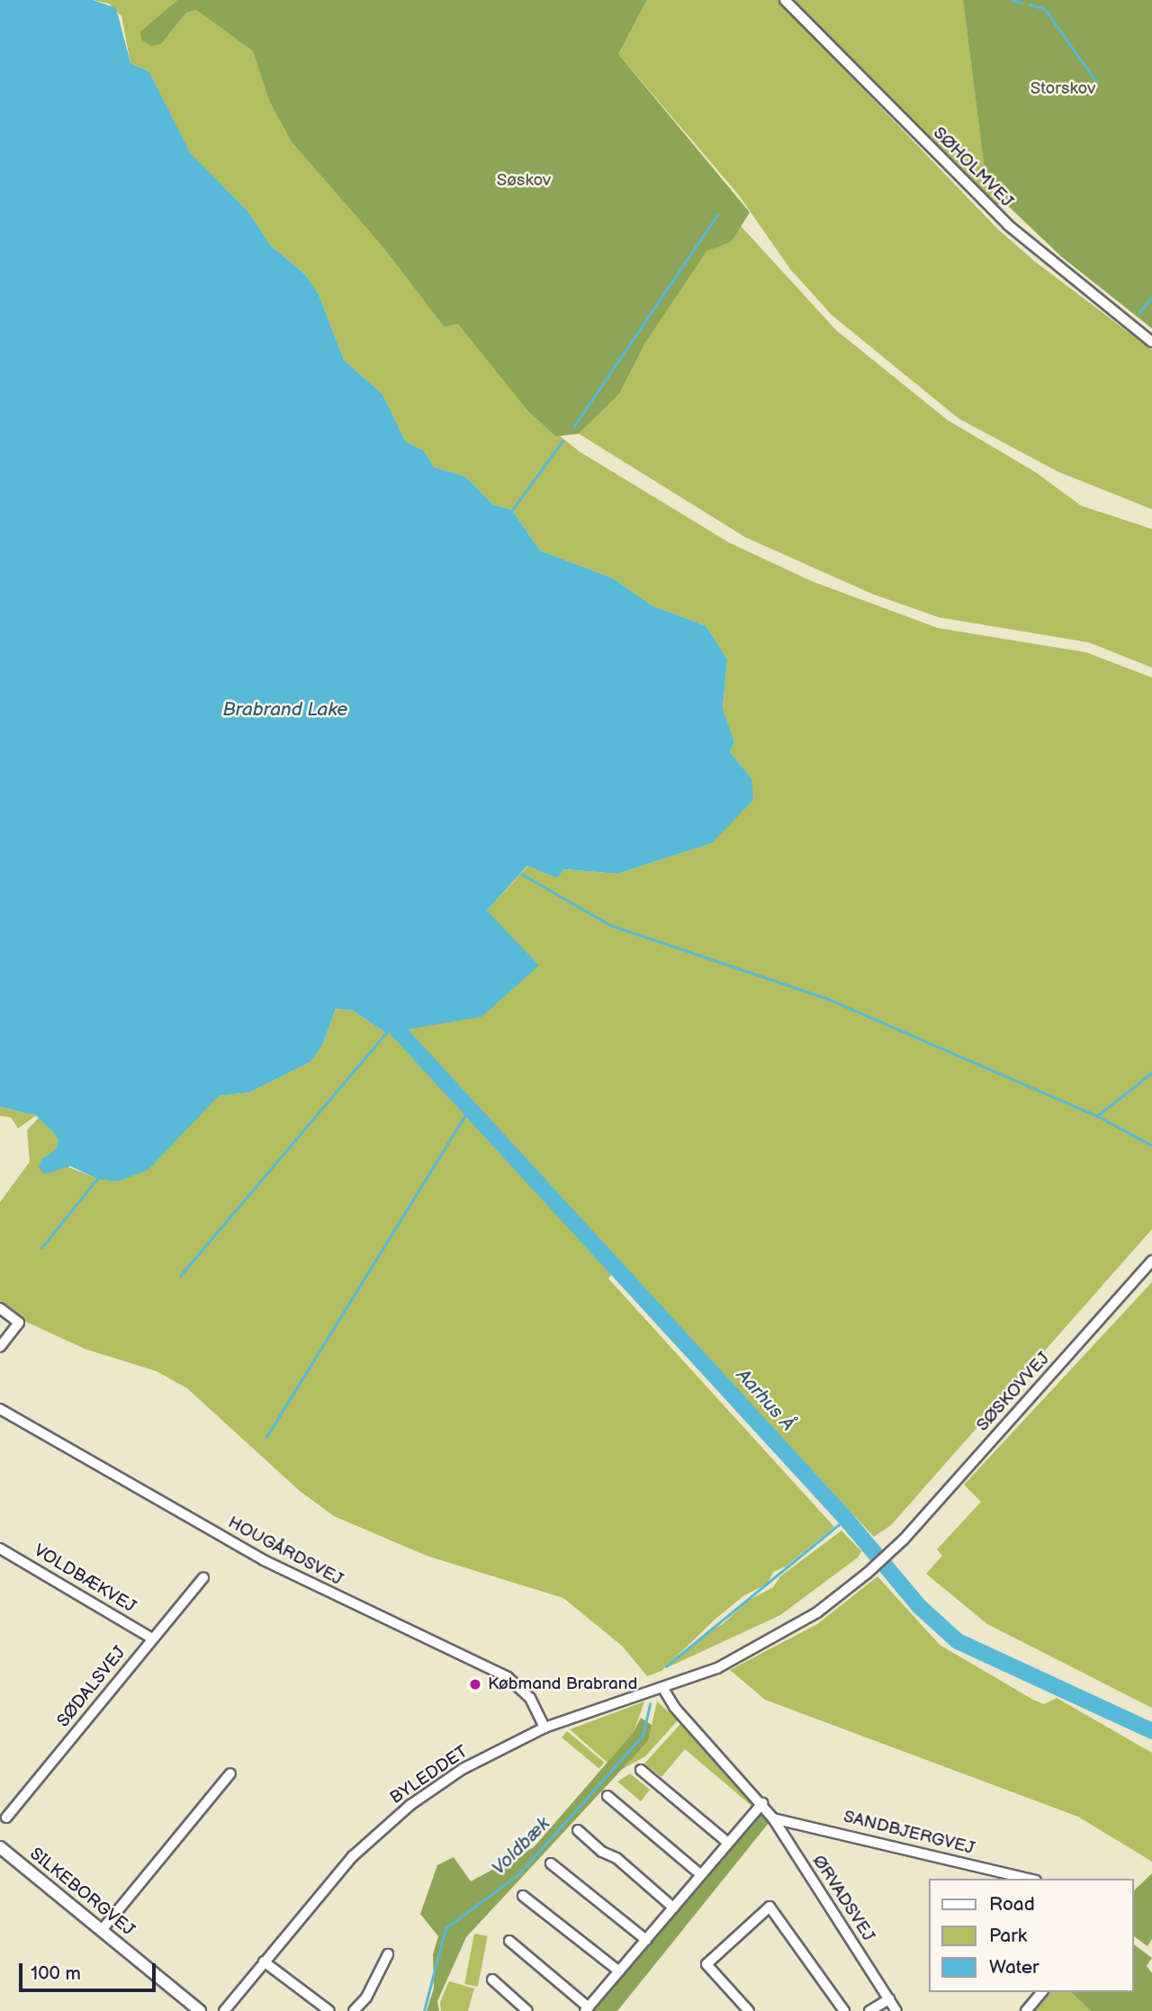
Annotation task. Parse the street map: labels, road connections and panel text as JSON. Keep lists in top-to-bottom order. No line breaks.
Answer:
{"streets":{"main road":["SILKEBORGVEJ"],"street":["SØHOLMVEJ","SØSKOVVEJ","HOUGÅRDSVEJ","VOLDBÆKVEJ","SØDALSVEJ","BYLEDDET","SANDBJERGVEJ","ØRVADSVEJ"]},"crossings":[["SØSKOVVEJ","BYLEDDET"],["SØSKOVVEJ","ØRVADSVEJ"],["HOUGÅRDSVEJ","BYLEDDET"],["VOLDBÆKVEJ","SØDALSVEJ"],["BYLEDDET","ØRVADSVEJ"],["SANDBJERGVEJ","ØRVADSVEJ"]],"water":["Brabrand Lake","Aarhus Å","Voldbæk"],"parks":["Storskov","Søskov"],"places":["Købmand Brabrand"],"legend":["Road","Park","Water"],"scale_bar":"100 m"}
